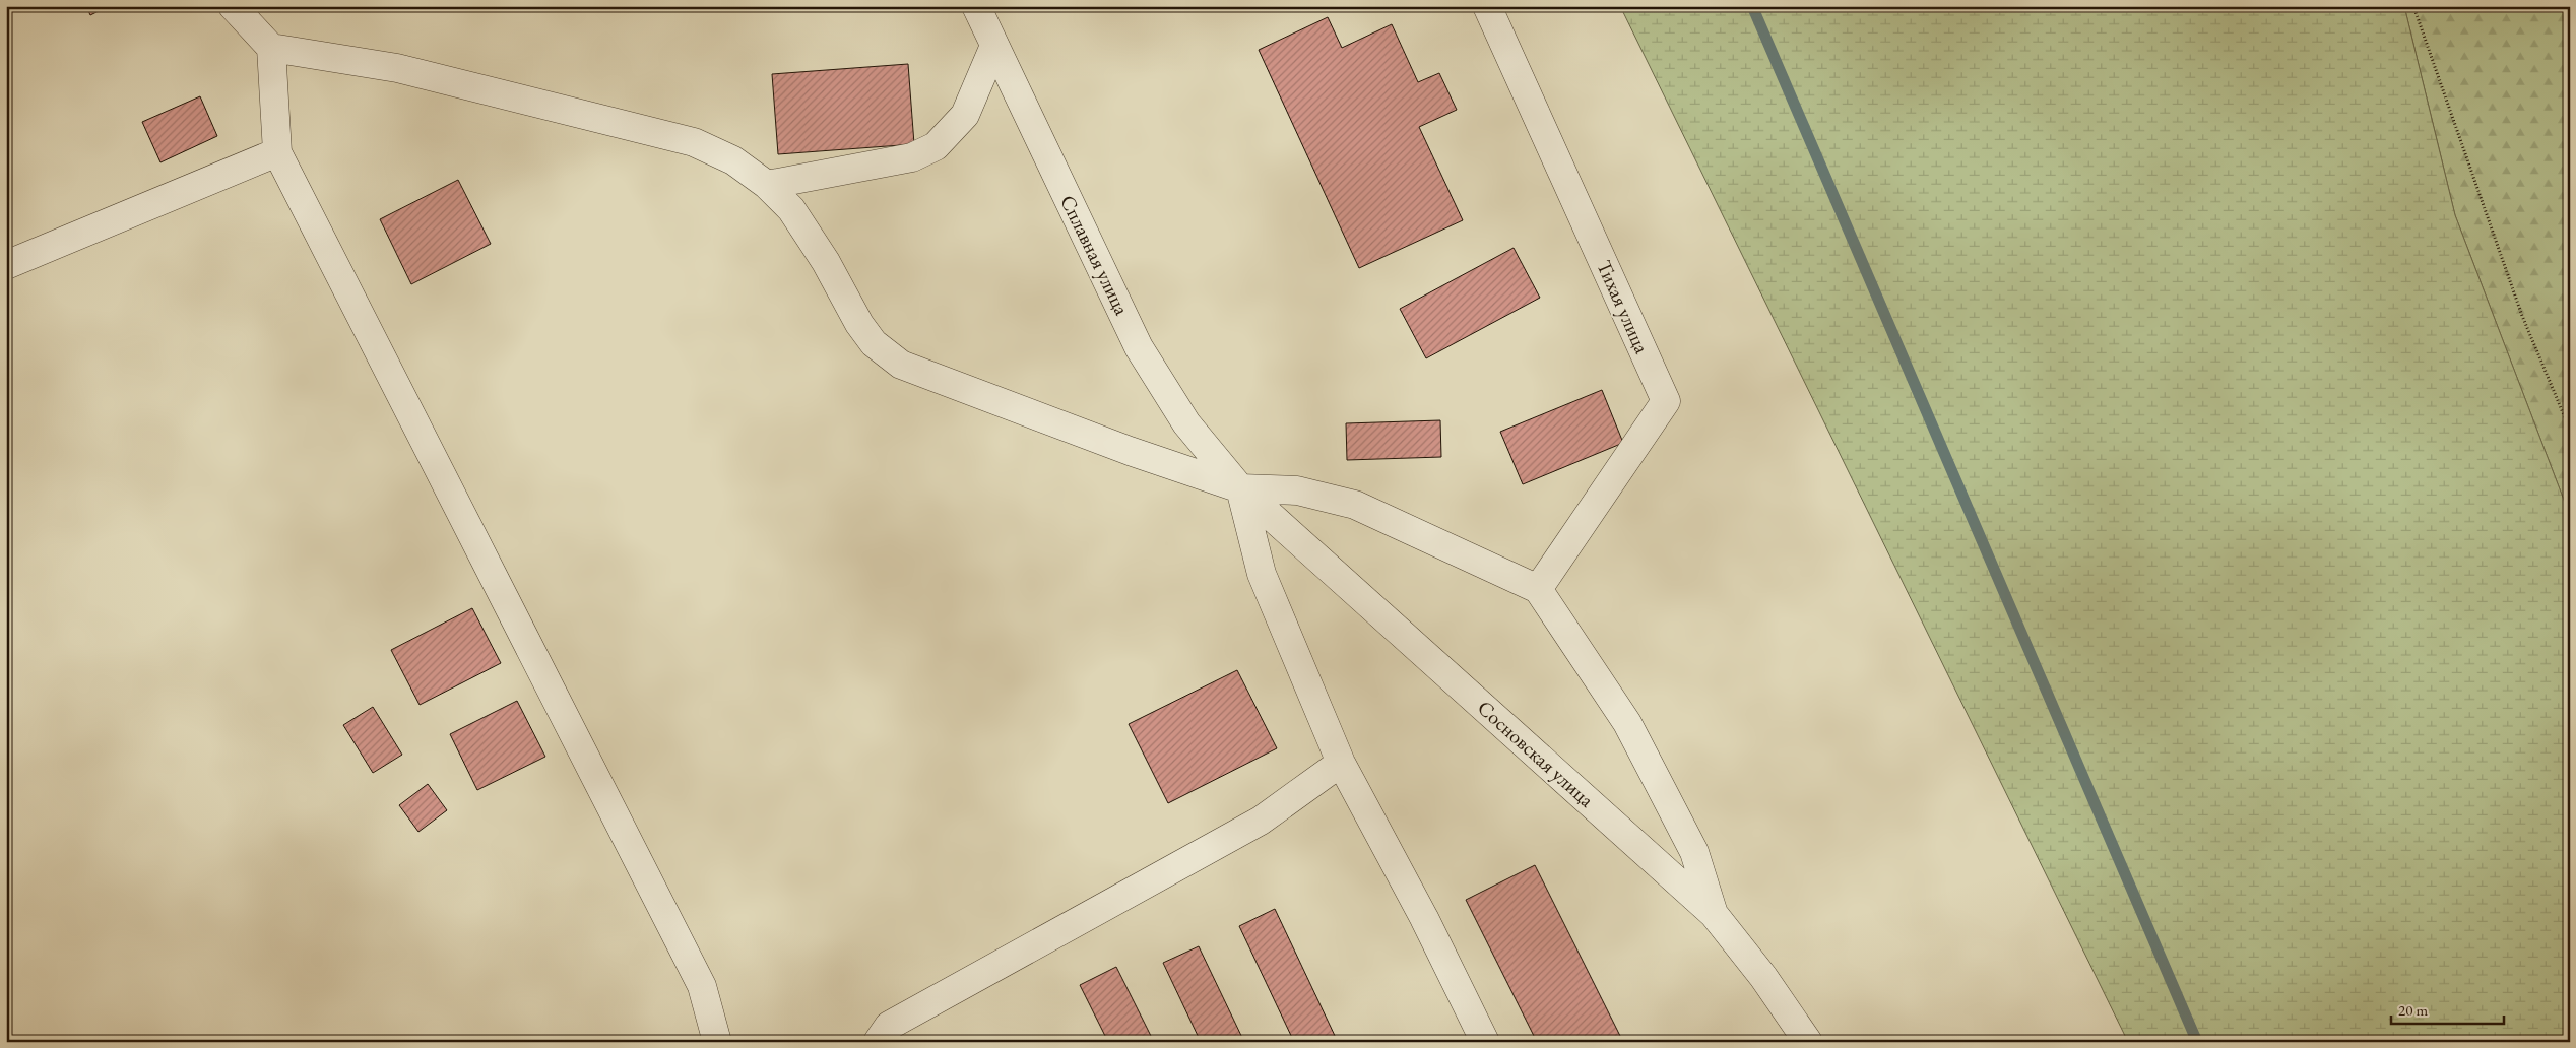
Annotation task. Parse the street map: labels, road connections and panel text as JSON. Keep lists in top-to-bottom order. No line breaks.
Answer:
{"streets":{"street":["Сплавная улица","Тихая улица","Сосновская улица"]},"crossings":[["Сплавная улица","Сосновская улица"]],"scale_bar":"20 m"}
